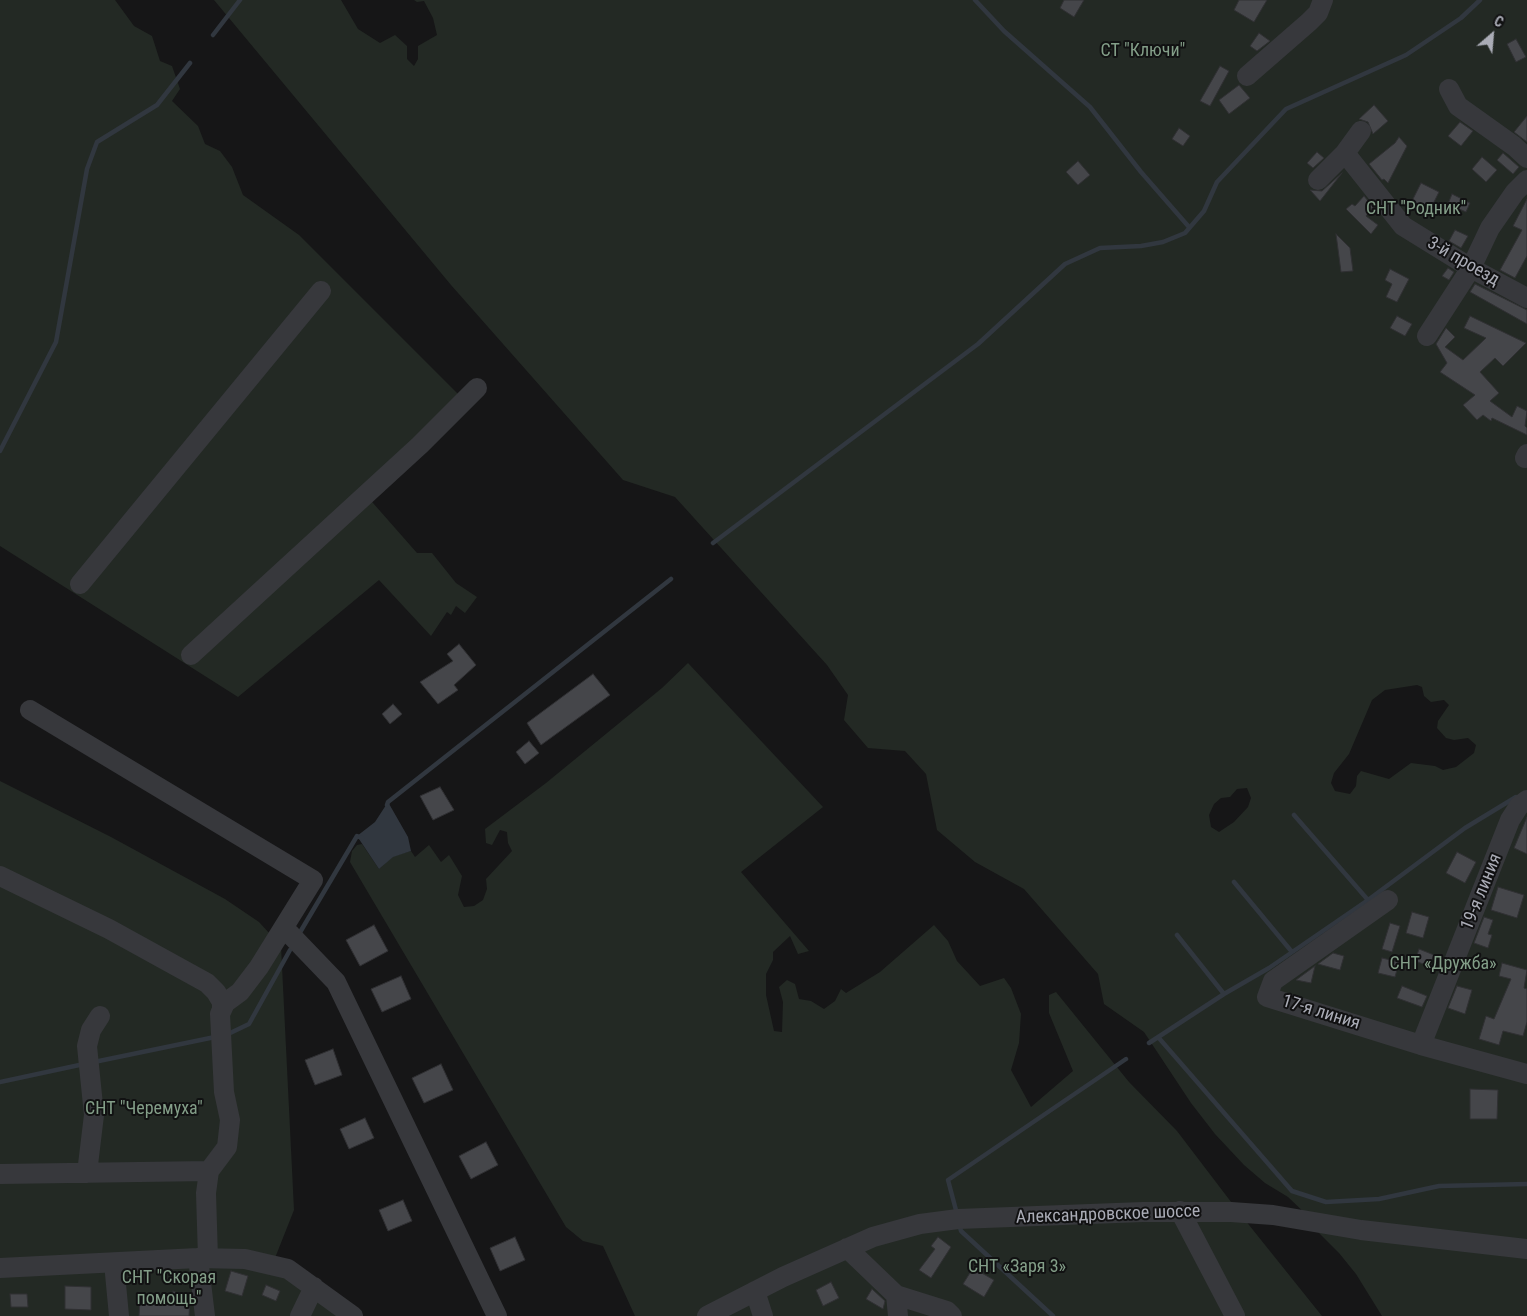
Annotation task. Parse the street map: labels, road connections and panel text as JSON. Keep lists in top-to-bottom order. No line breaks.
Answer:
{"streets":{"street":["3-й проезд","19-я линия","17-я линия","Александровское шоссе"]},"crossings":[["19-я линия","17-я линия"]],"parks":["СТ \"Ключи\"","СНТ ''Родник''","СНТ «Дружба»","СНТ \"Черемуха\"","СНТ «Заря 3»","СНТ \"Скорая помощь\""],"north":"top right"}
